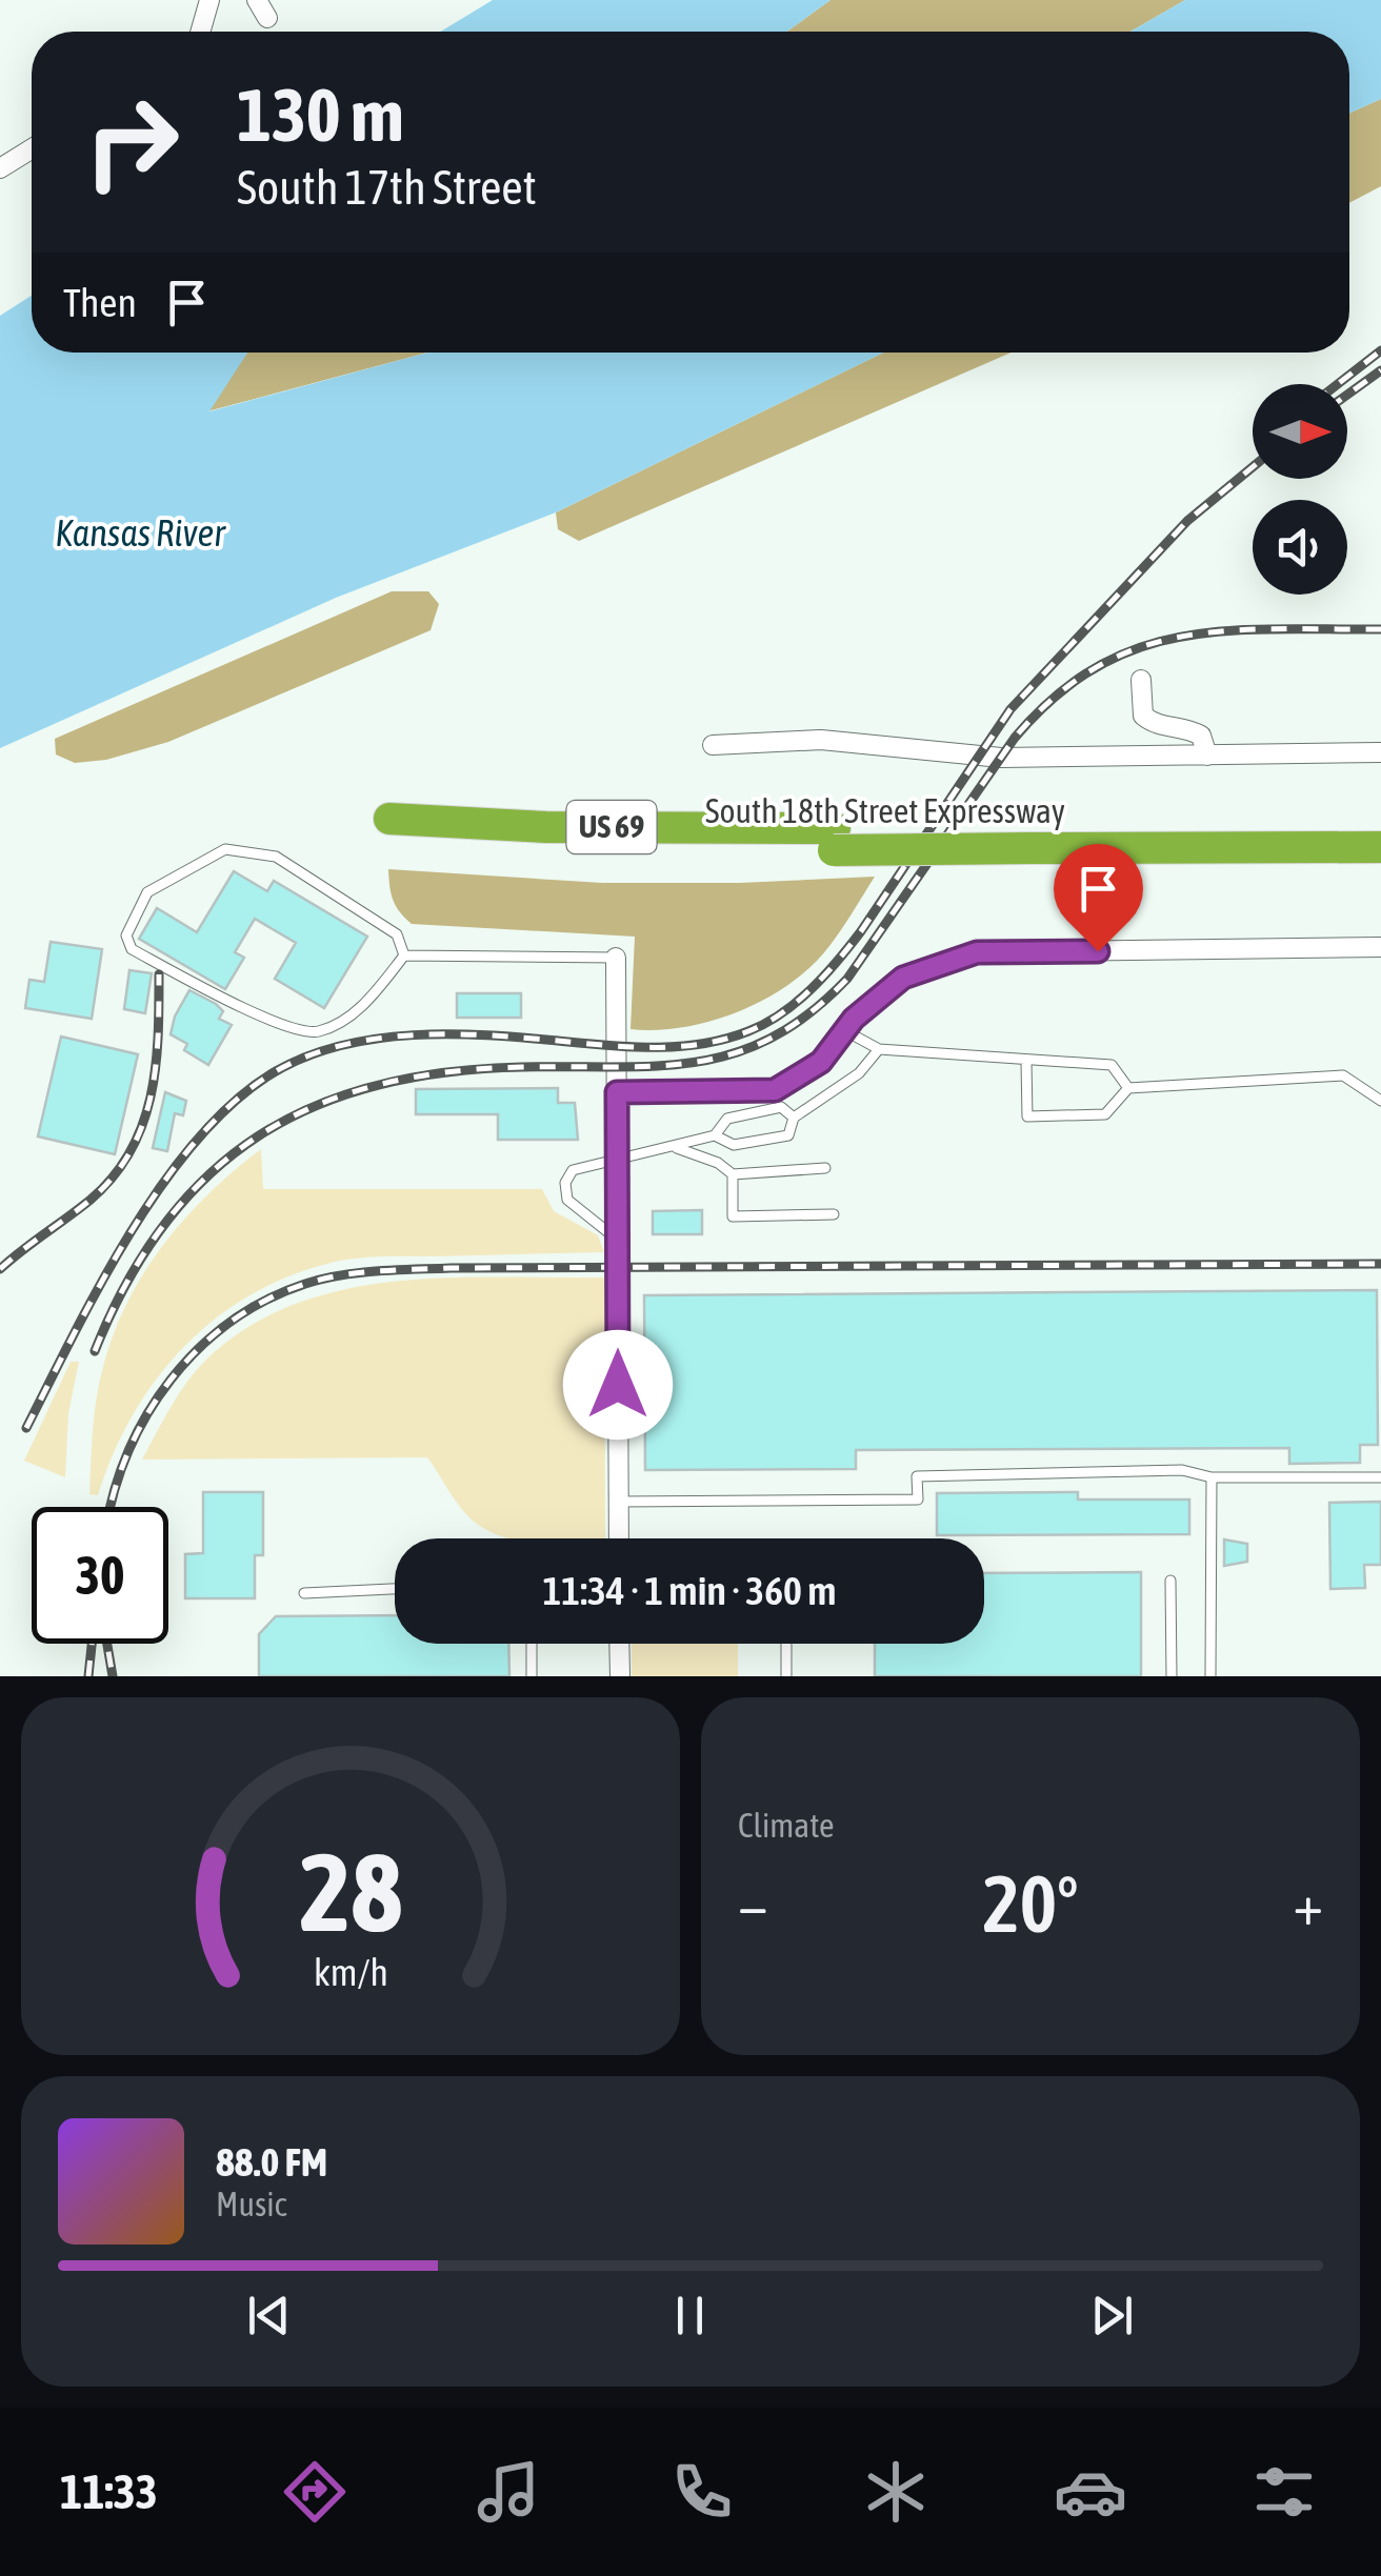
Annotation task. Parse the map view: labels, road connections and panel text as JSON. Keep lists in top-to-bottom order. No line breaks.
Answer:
{"streets":{"highway":["South 18th Street Expressway","US 69"]},"water":["Kansas River"],"north":"right","page":{"turn":["130 m","South 17th Street"],"then":"Then","limit":"30","trip":"11:34 · 1 min · 360 m","tile":"Climate","heat":["−","20°","+"],"song":["88.0 FM","Music"],"tabs":"11:33","gauge":["28","km/h"]}}
